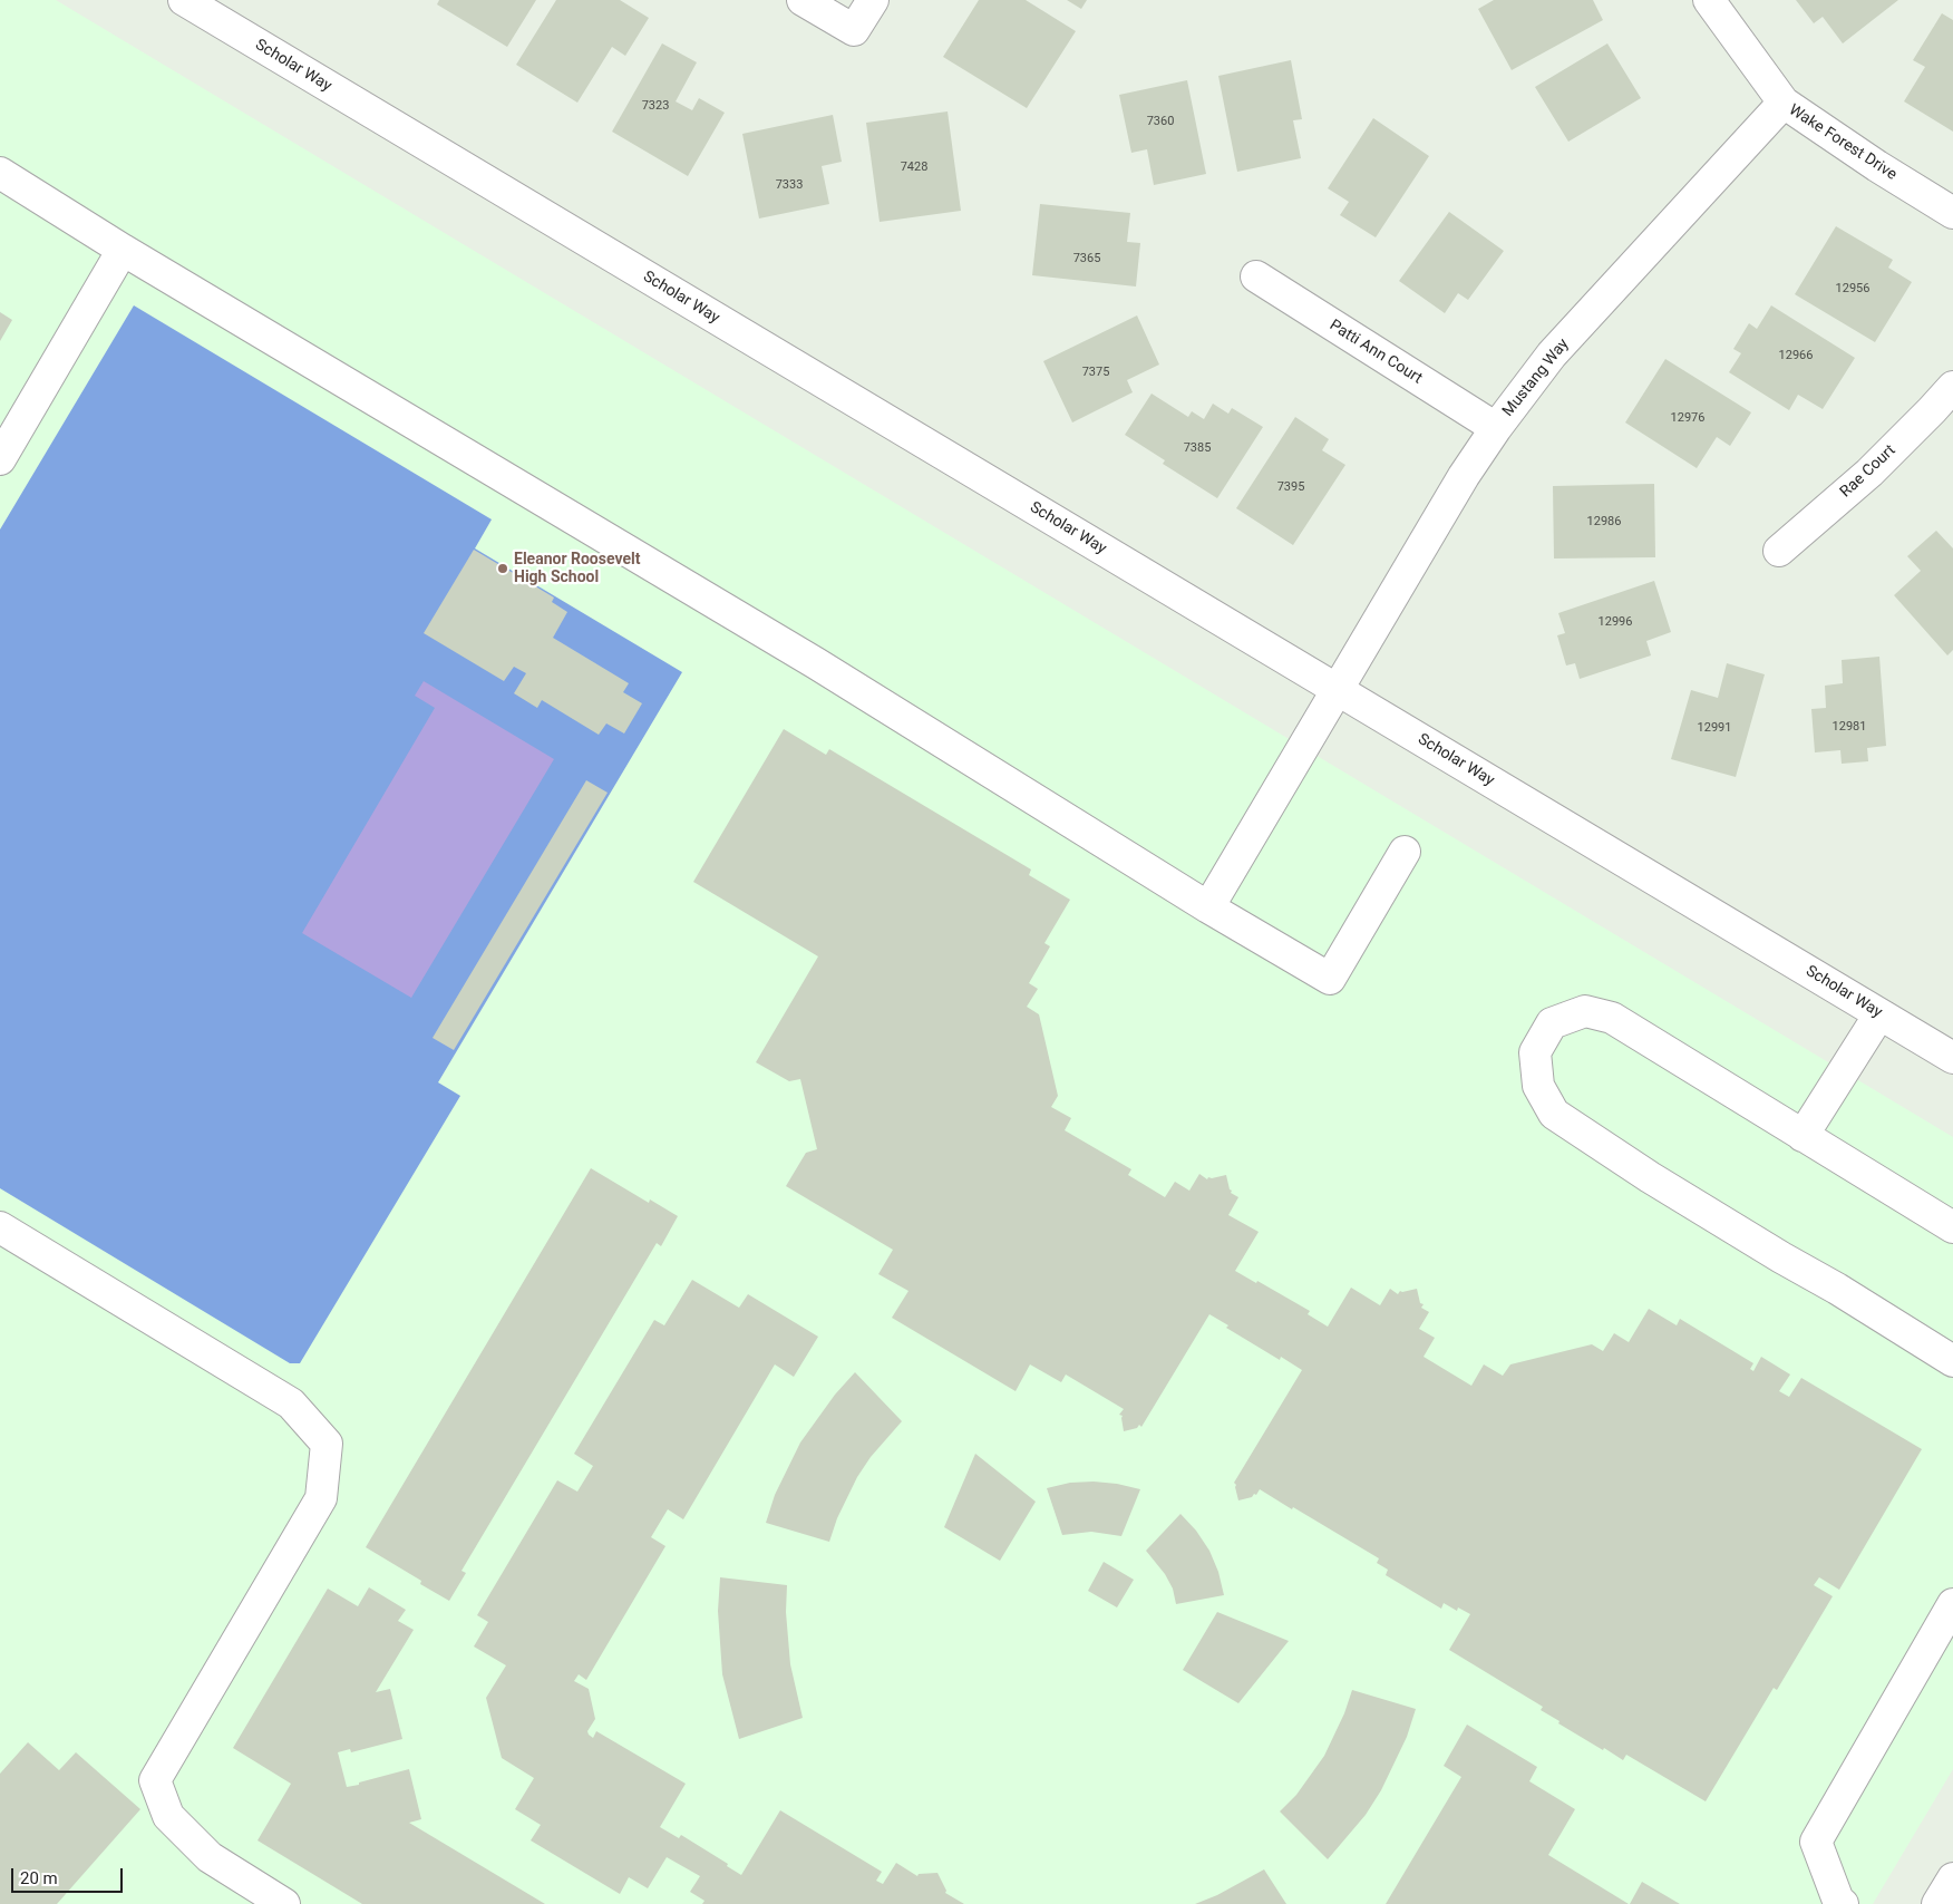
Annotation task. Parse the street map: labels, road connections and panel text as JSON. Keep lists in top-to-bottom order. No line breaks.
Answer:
{"streets":{"street":["Scholar Way","Wake Forest Drive","Patti Ann Court","Mustang Way","Rae Court"]},"crossings":[["Scholar Way","Mustang Way"],["Wake Forest Drive","Mustang Way"],["Patti Ann Court","Mustang Way"]],"places":["Eleanor Roosevelt High School"],"house_numbers":["7323","7360","7428","7333","7365","12956","12966","7375","12976","7385","7395","12986","12996","12981","12991"],"scale_bar":"20 m"}
